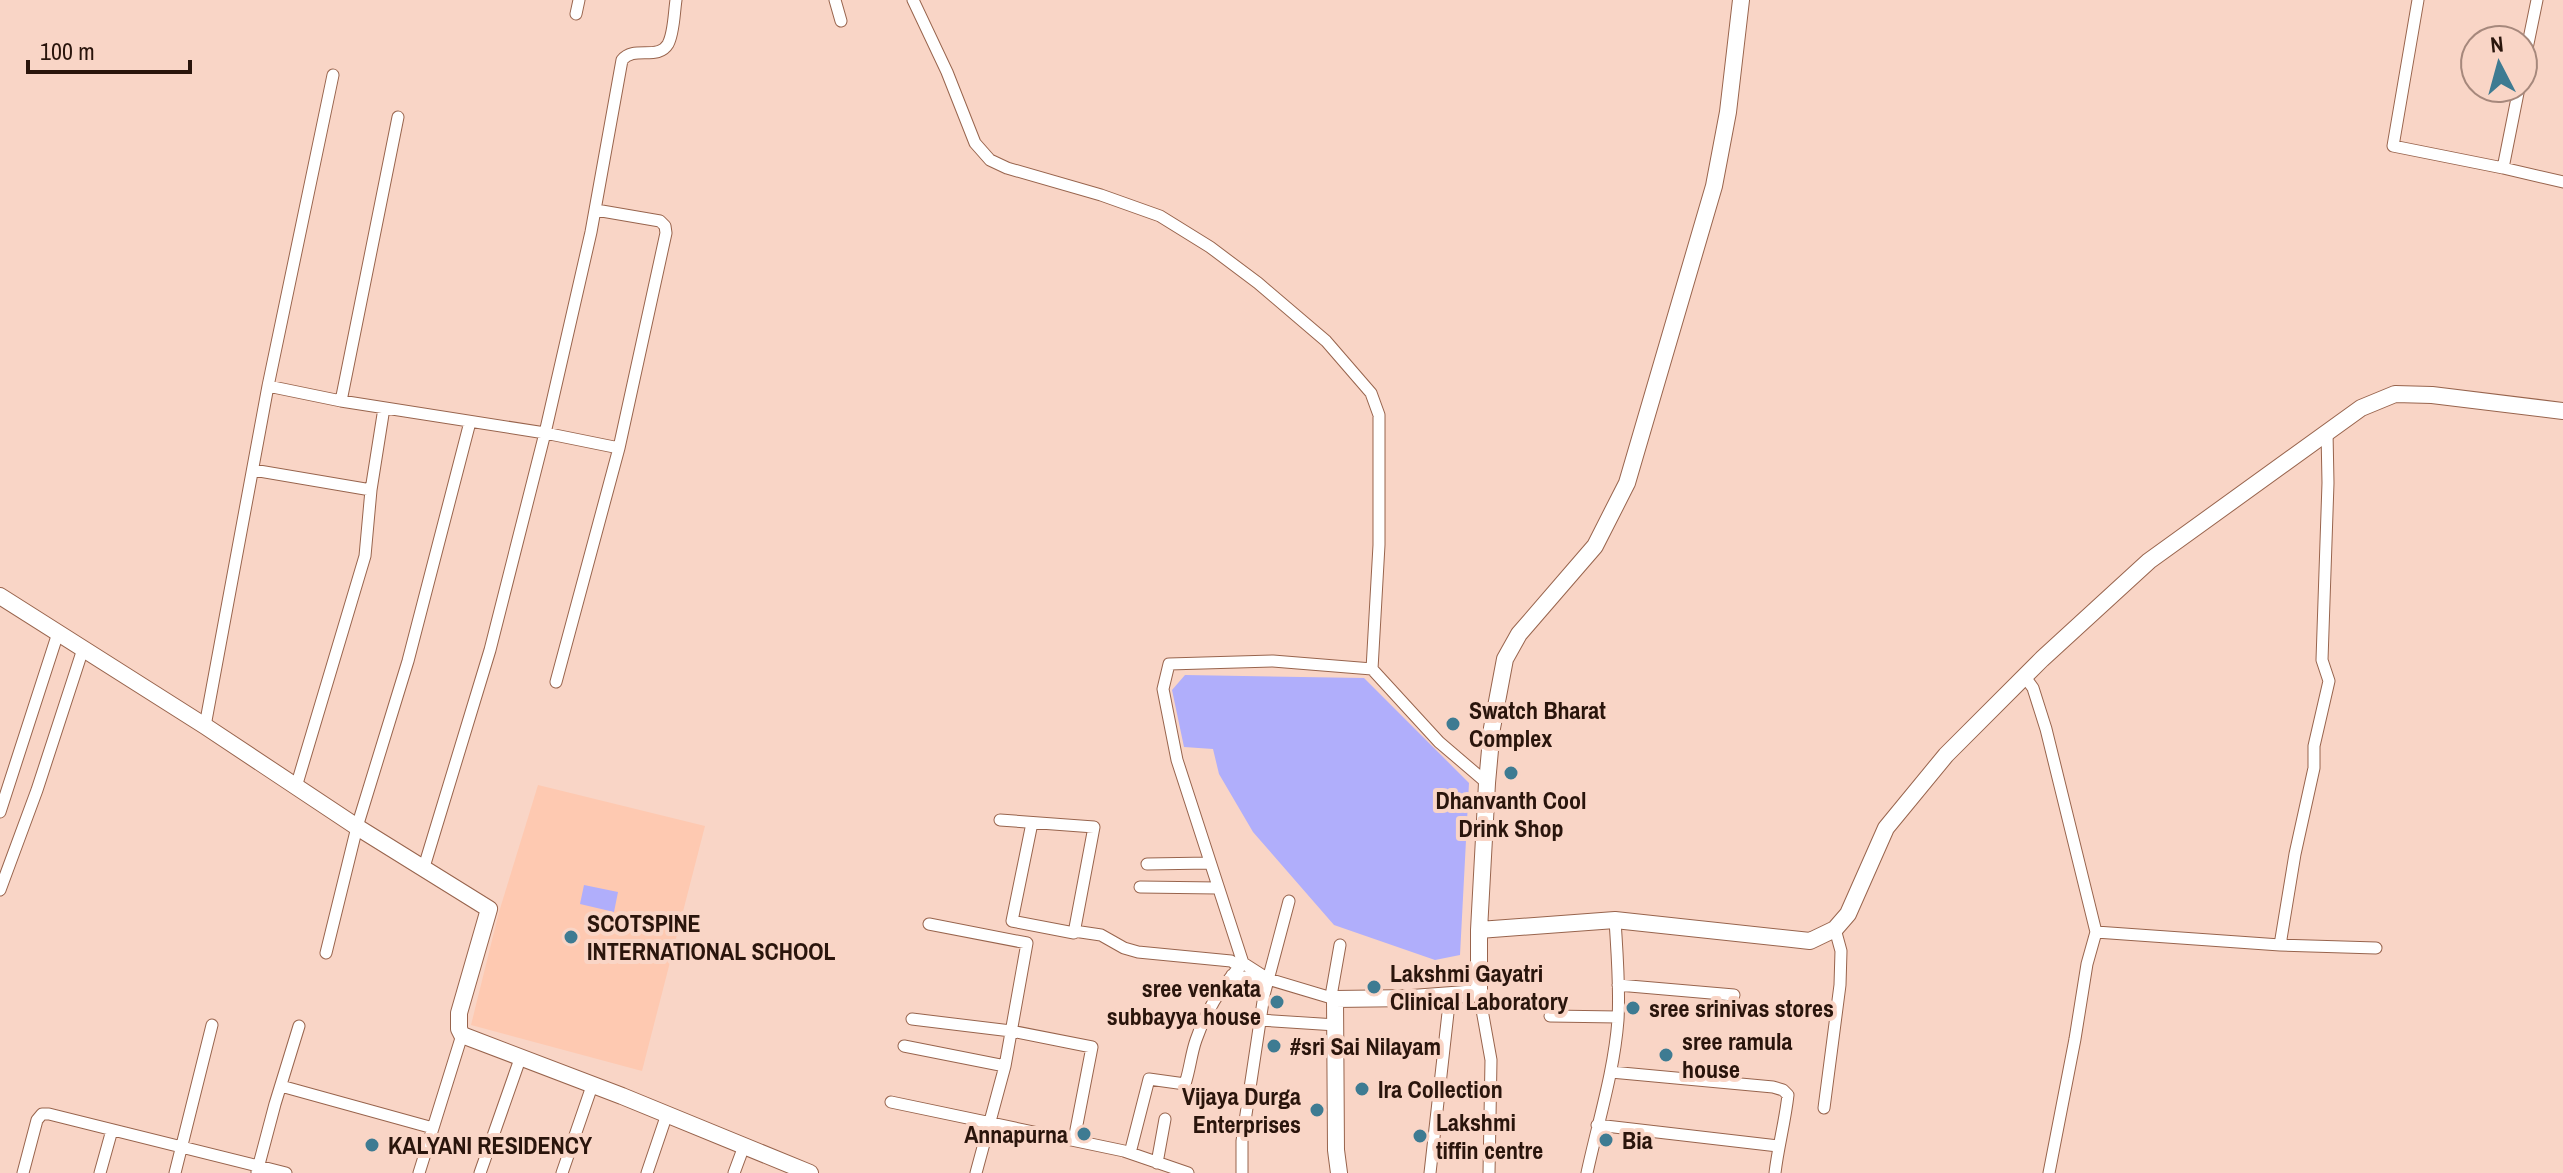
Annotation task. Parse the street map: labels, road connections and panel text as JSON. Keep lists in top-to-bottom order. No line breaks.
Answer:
{"places":["Swatch Bharat Complex","Dhanvanth Cool Drink Shop","SCOTSPINE INTERNATIONAL SCHOOL","Lakshmi Gayatri Clinical Laboratory","sree venkata subbayya house","sree srinivas stores","#sri Sai Nilayam","sree ramula house","Ira Collection","Vijaya Durga Enterprises","Annapurna","Lakshmi tiffin centre","Bia","KALYANI RESIDENCY"],"scale_bar":"100 m","north":"top"}
